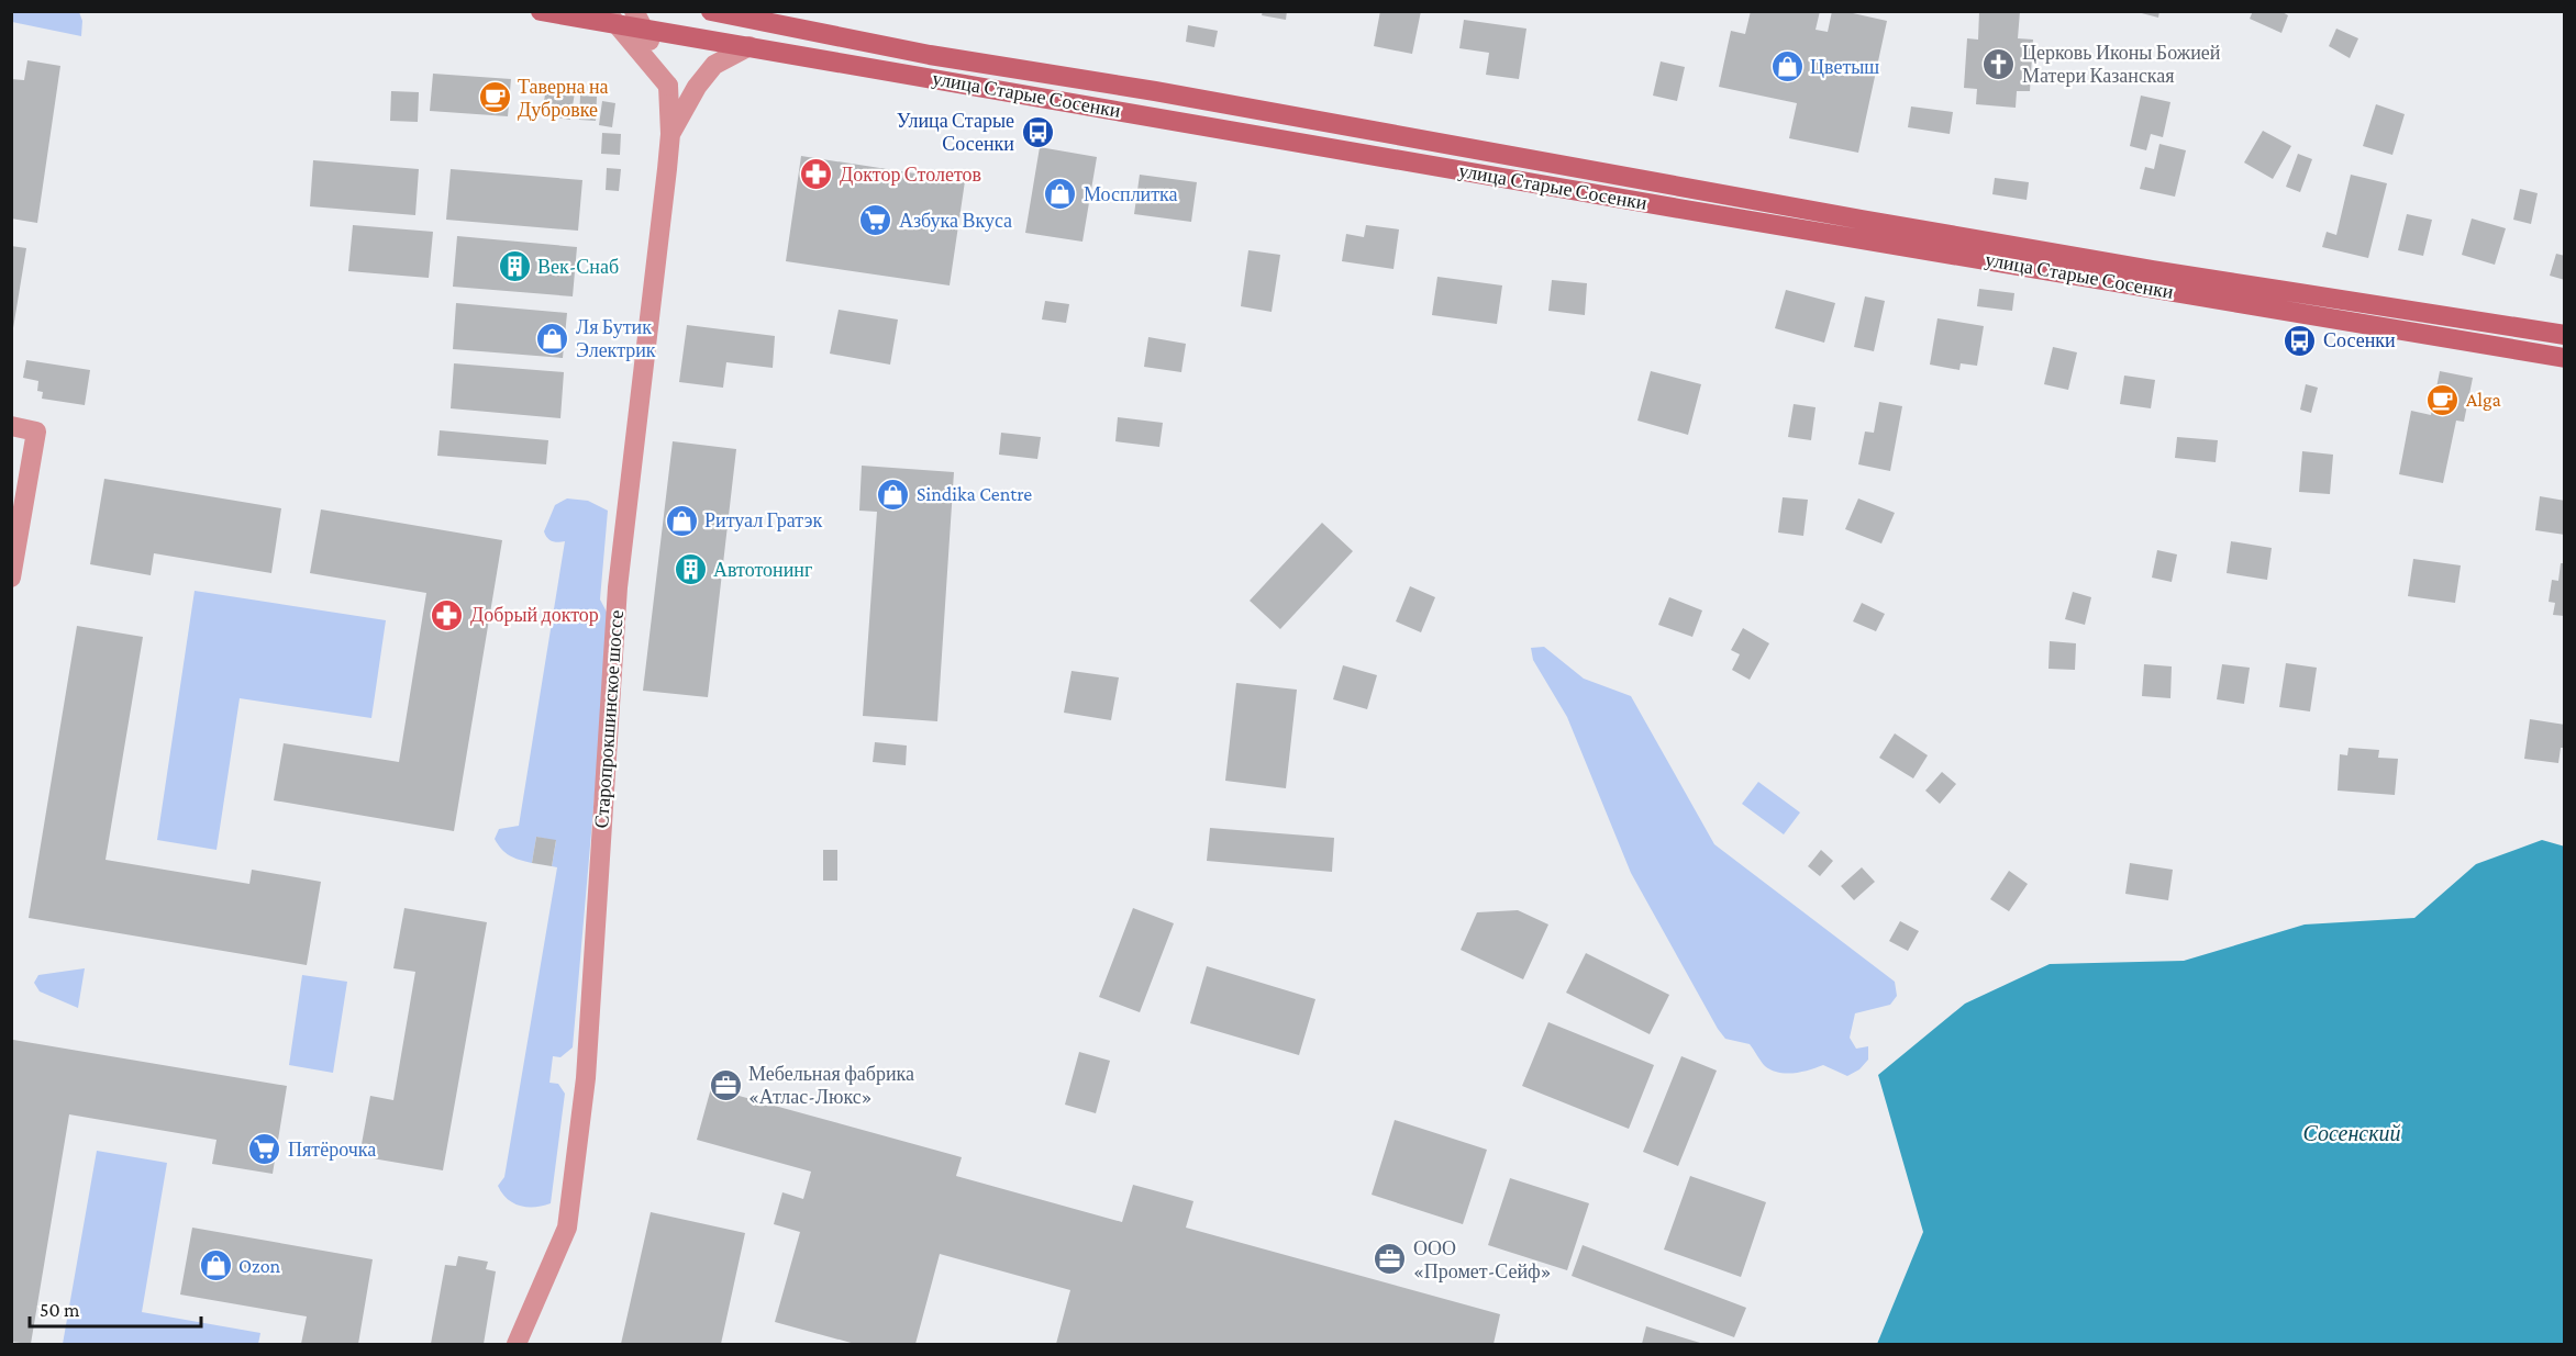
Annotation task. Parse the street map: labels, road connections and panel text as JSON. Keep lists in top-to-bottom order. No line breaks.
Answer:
{"streets":{"main road":["улица Старые Сосенки"],"street":["Старопрокшинское шоссе"]},"crossings":[["улица Старые Сосенки","Старопрокшинское шоссе"]],"water":["Сосенский"],"places":{"church":["Церковь Иконы Божией Матери Казанская"],"shop":["Цветыш","Мосплитка","Ля Бутик Электрик","Sindika Centre","Ритуал Гратэк","Ozon"],"cafe":["Таверна на Дубровке","Alga"],"bus stop":["Улица Старые Сосенки","Сосенки"],"pharmacy":["Доктор Столетов","Добрый доктор"],"supermarket":["Азбука Вкуса","Пятёрочка"],"building":["Век-Снаб","Автотонинг"],"office":["Мебельная фабрика «Атлас-Люкс»","ООО «Промет-Сейф»"]},"scale_bar":"50 m"}
